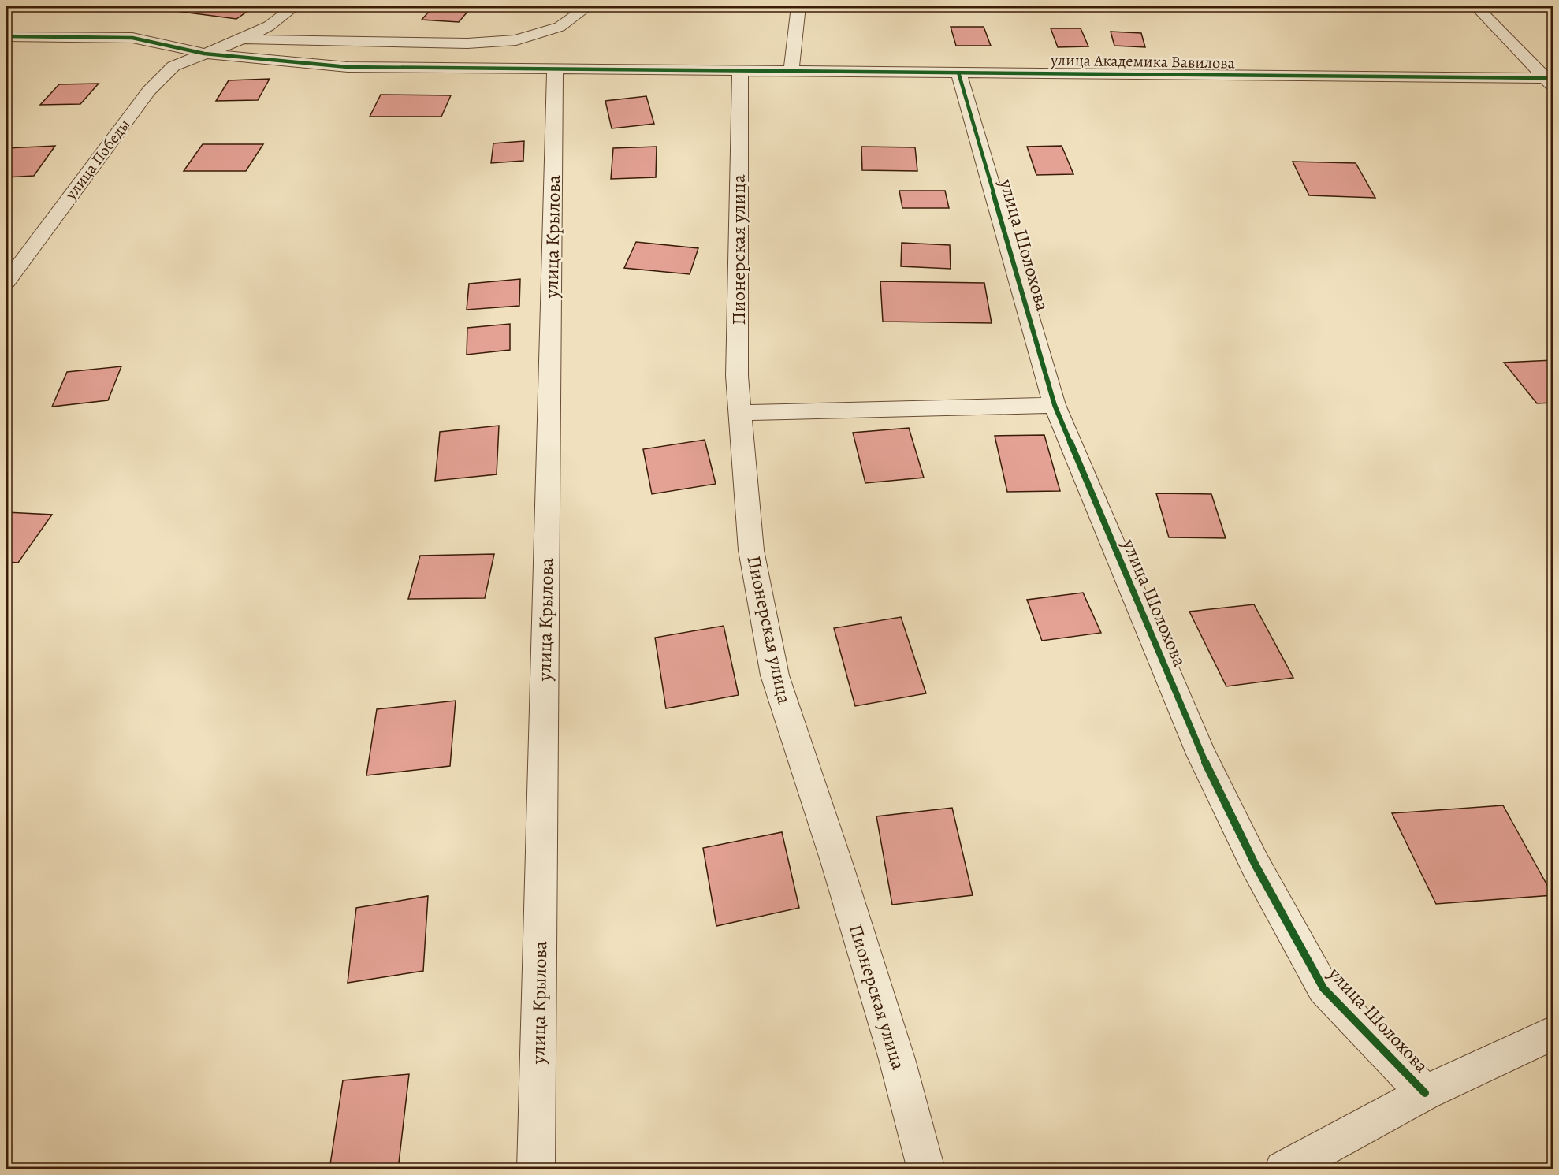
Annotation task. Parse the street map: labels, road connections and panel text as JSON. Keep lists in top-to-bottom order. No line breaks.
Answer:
{"streets":{"street":["улица Академика Вавилова","улица Победы","улица Крылова","улица Шолохова","Пионерская улица"]},"crossings":[["улица Академика Вавилова","улица Победы"],["улица Академика Вавилова","улица Крылова"],["улица Академика Вавилова","улица Шолохова"],["улица Академика Вавилова","Пионерская улица"]]}
